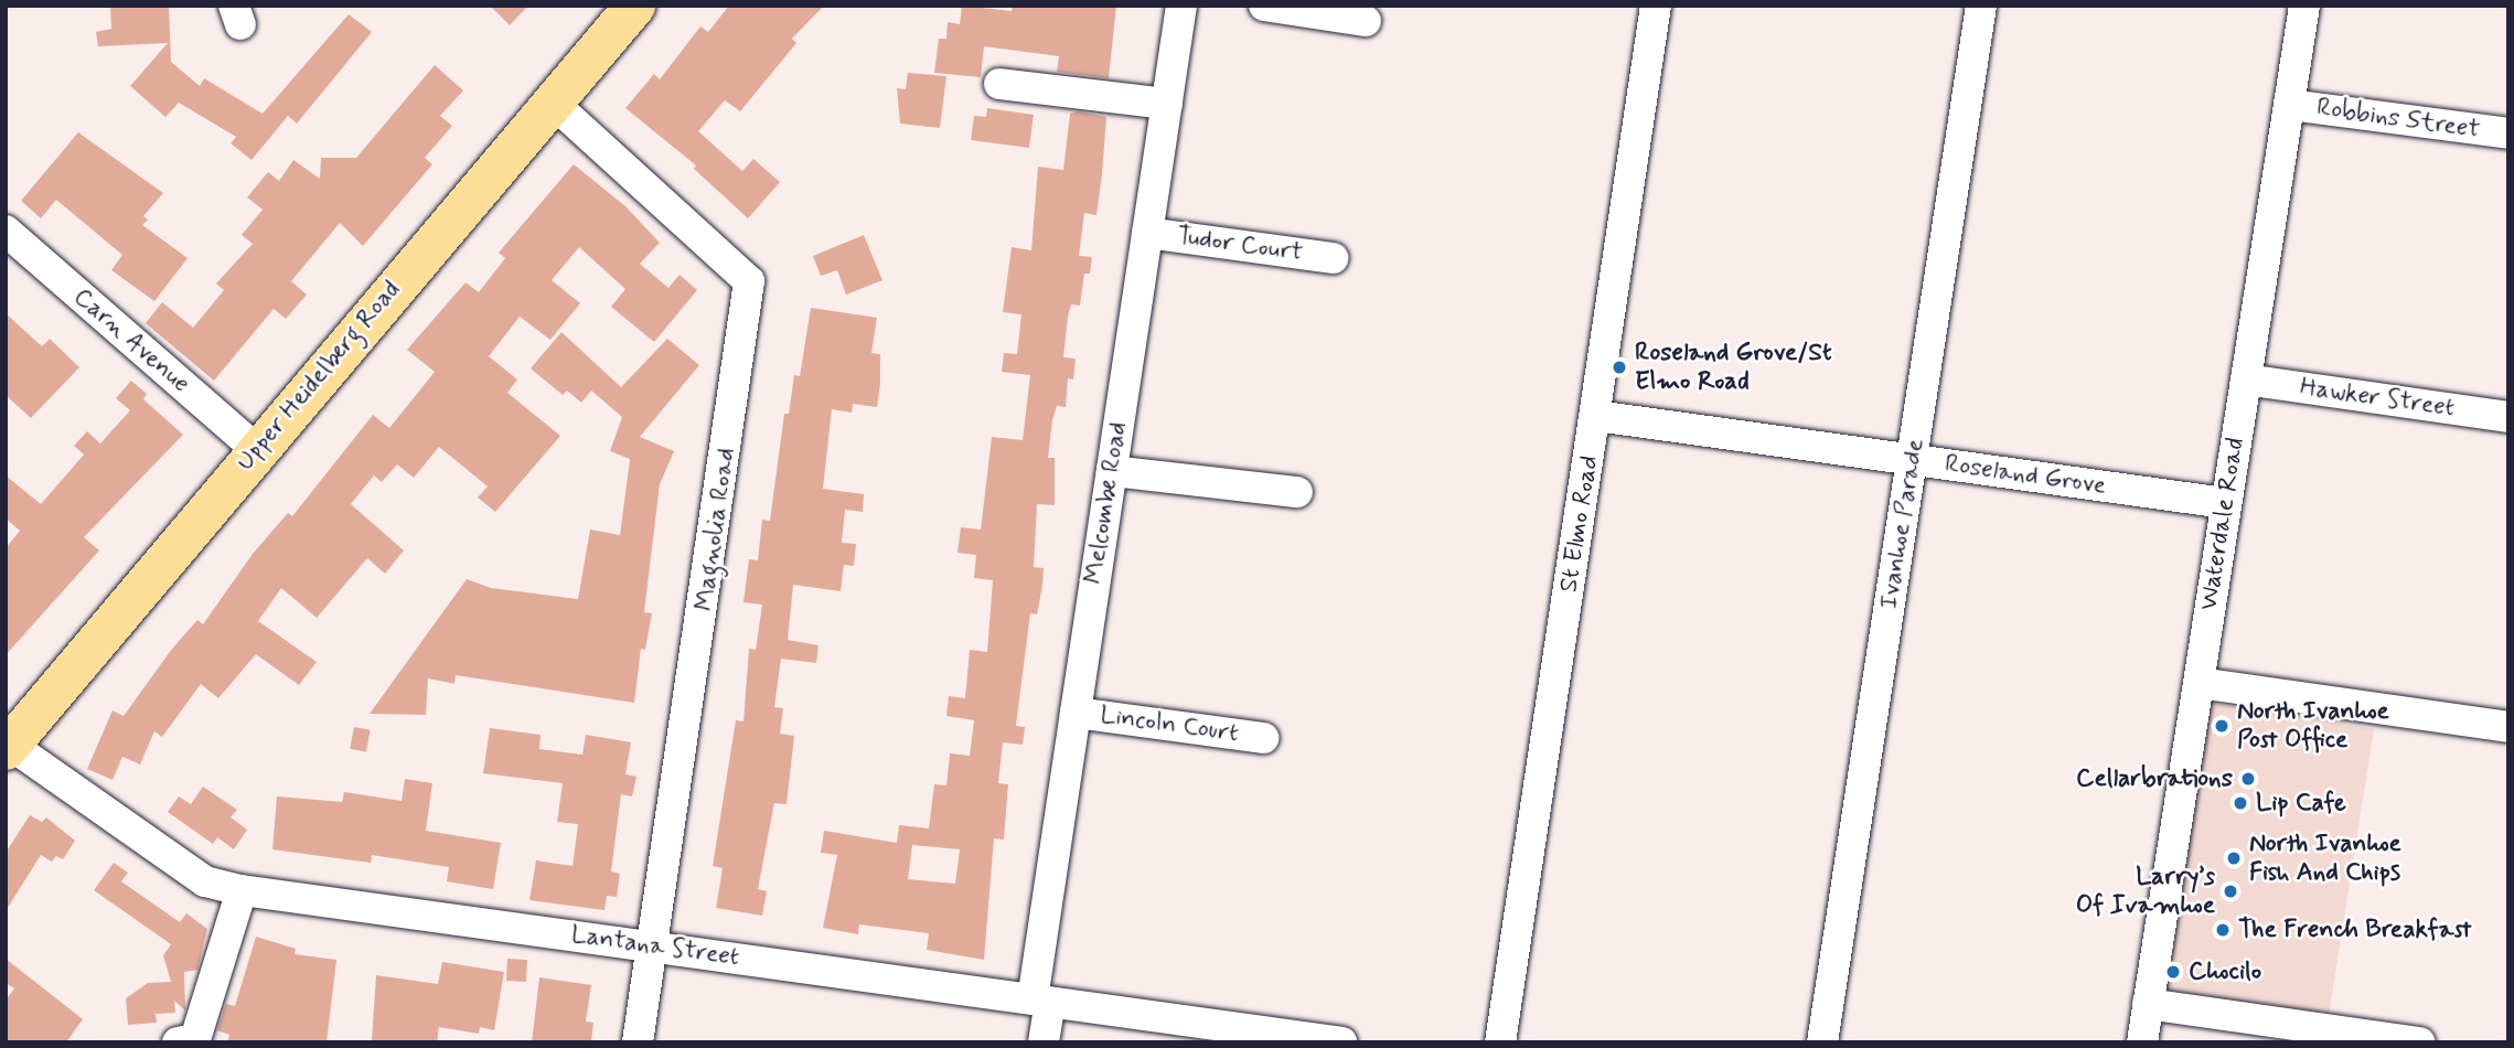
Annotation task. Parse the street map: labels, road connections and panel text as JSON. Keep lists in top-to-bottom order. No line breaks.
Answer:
{"streets":{"main road":["Upper Heidelberg Road"],"street":["Robbins Street","Tudor Court","Carn Avenue","Hawker Street","Roseland Grove","Melcombe Road","St Elmo Road","Ivanhoe Parade","Waterdale Road","Magnolia Road","Lincoln Court","Lantana Street"]},"crossings":[["Robbins Street","Waterdale Road"],["Tudor Court","Melcombe Road"],["Carn Avenue","Upper Heidelberg Road"],["Upper Heidelberg Road","Magnolia Road"],["Upper Heidelberg Road","Lantana Street"],["Hawker Street","Waterdale Road"],["Roseland Grove","St Elmo Road"],["Roseland Grove","Ivanhoe Parade"],["Roseland Grove","Waterdale Road"],["Melcombe Road","Lincoln Court"],["Melcombe Road","Lantana Street"],["Magnolia Road","Lantana Street"]],"places":["Roseland Grove/St Elmo Road","North Ivanhoe Post Office","Cellarbrations","Lip Cafe","North Ivanhoe Fish And Chips","Larry’s Of Ivamhoe","The French Breakfast","Chocilo"]}
